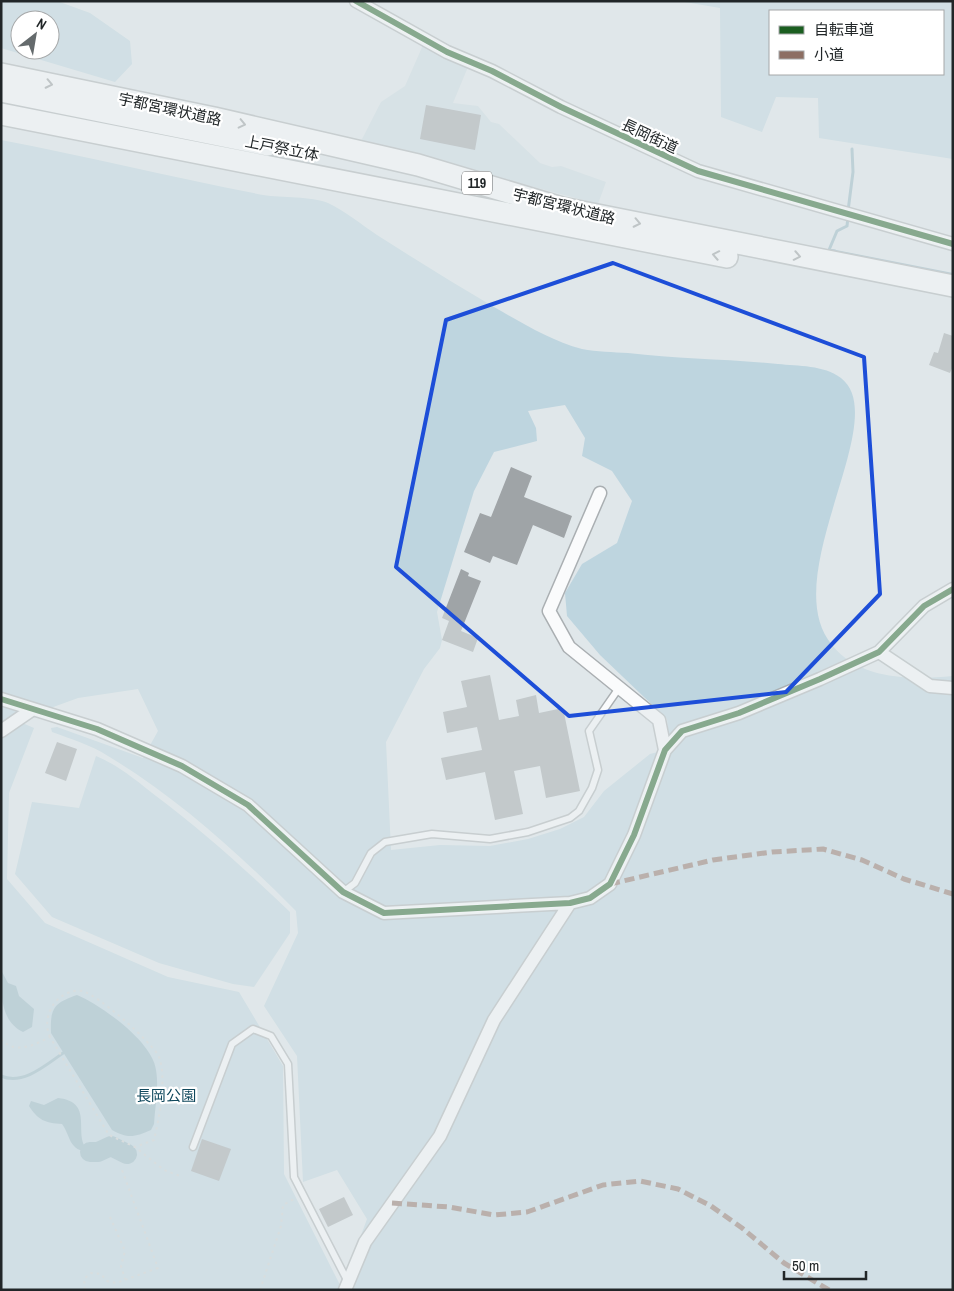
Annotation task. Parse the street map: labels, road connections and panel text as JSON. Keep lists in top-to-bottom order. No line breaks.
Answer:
{"streets":{"highway":["宇都宮環状道路","上戸祭立体","119"],"street":["長岡街道"]},"crossings":[["宇都宮環状道路","上戸祭立体"]],"parks":["長岡公園"],"legend":["自転車道","小道"],"scale_bar":"50 m","north":"top right"}
